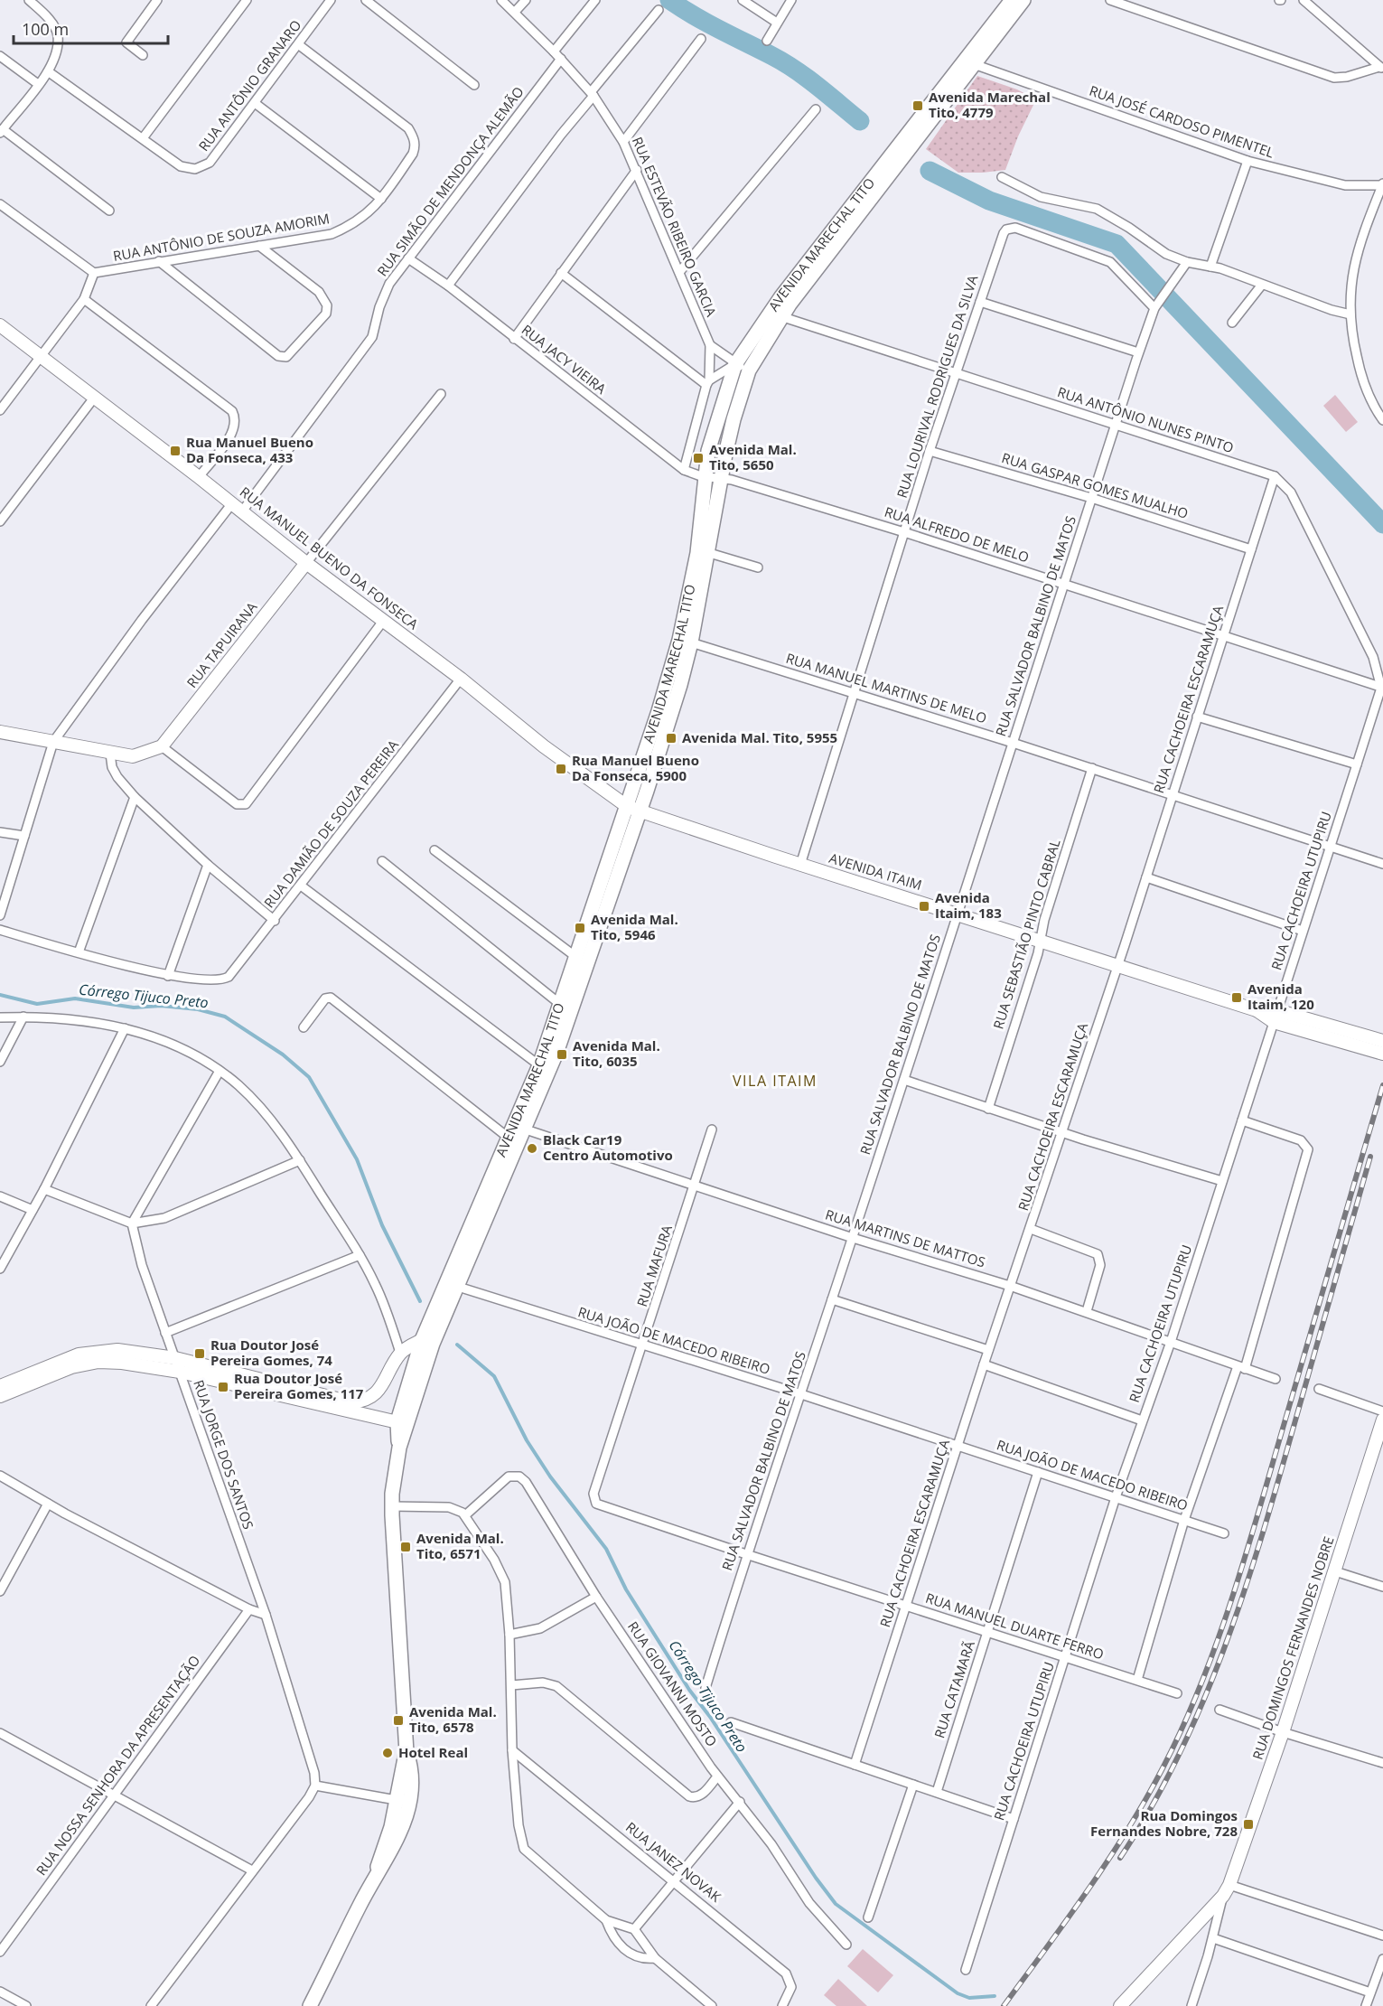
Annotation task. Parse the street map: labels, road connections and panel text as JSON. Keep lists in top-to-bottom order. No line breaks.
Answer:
{"streets":{"main road":["AVENIDA MARECHAL TITO"],"street":["RUA ANTÔNIO GRANARO","RUA JOSÉ CARDOSO PIMENTEL","RUA SIMÃO DE MENDONÇA ALEMÃO","RUA ESTEVÃO RIBEIRO GARCIA","RUA ANTÔNIO DE SOUZA AMORIM","RUA JACY VIEIRA","RUA LOURIVAL RODRIGUES DA SILVA","RUA ANTÔNIO NUNES PINTO","RUA GASPAR GOMES MUALHO","RUA ALFREDO DE MELO","RUA MANUEL BUENO DA FONSECA","RUA SALVADOR BALBINO DE MATOS","RUA TAPUIRANA","RUA MANUEL MARTINS DE MELO","RUA CACHOEIRA ESCARAMUÇA","RUA DAMIÃO DE SOUZA PEREIRA","AVENIDA ITAIM","RUA CACHOEIRA UTUPIRU","RUA SEBASTIÃO PINTO CABRAL","RUA MARTINS DE MATTOS","RUA MAFURA","RUA JOÃO DE MACEDO RIBEIRO","RUA JORGE DOS SANTOS","RUA MANUEL DUARTE FERRO","RUA DOMINGOS FERNANDES NOBRE","RUA GIOVANNI MOSTO","RUA CATAMARÃ","RUA NOSSA SENHORA DA APRESENTAÇÃO","RUA JANEZ NOVAK"]},"crossings":[["RUA ANTÔNIO GRANARO","RUA ANTÔNIO DE SOUZA AMORIM"],["RUA JOSÉ CARDOSO PIMENTEL","AVENIDA MARECHAL TITO"],["RUA SIMÃO DE MENDONÇA ALEMÃO","RUA ESTEVÃO RIBEIRO GARCIA"],["RUA SIMÃO DE MENDONÇA ALEMÃO","RUA JACY VIEIRA"],["RUA SIMÃO DE MENDONÇA ALEMÃO","RUA MANUEL BUENO DA FONSECA"],["RUA ESTEVÃO RIBEIRO GARCIA","RUA JACY VIEIRA"],["AVENIDA MARECHAL TITO","RUA JACY VIEIRA"],["AVENIDA MARECHAL TITO","RUA ANTÔNIO NUNES PINTO"],["AVENIDA MARECHAL TITO","RUA ALFREDO DE MELO"],["AVENIDA MARECHAL TITO","RUA MANUEL BUENO DA FONSECA"],["AVENIDA MARECHAL TITO","RUA MANUEL MARTINS DE MELO"],["AVENIDA MARECHAL TITO","AVENIDA ITAIM"],["AVENIDA MARECHAL TITO","RUA MARTINS DE MATTOS"],["AVENIDA MARECHAL TITO","RUA JOÃO DE MACEDO RIBEIRO"],["RUA JACY VIEIRA","RUA ALFREDO DE MELO"],["RUA LOURIVAL RODRIGUES DA SILVA","RUA ANTÔNIO NUNES PINTO"],["RUA LOURIVAL RODRIGUES DA SILVA","RUA GASPAR GOMES MUALHO"],["RUA LOURIVAL RODRIGUES DA SILVA","RUA ALFREDO DE MELO"],["RUA LOURIVAL RODRIGUES DA SILVA","RUA SALVADOR BALBINO DE MATOS"],["RUA LOURIVAL RODRIGUES DA SILVA","RUA MANUEL MARTINS DE MELO"],["RUA LOURIVAL RODRIGUES DA SILVA","AVENIDA ITAIM"],["RUA ANTÔNIO NUNES PINTO","RUA ALFREDO DE MELO"],["RUA ANTÔNIO NUNES PINTO","RUA SALVADOR BALBINO DE MATOS"],["RUA ANTÔNIO NUNES PINTO","RUA CACHOEIRA ESCARAMUÇA"],["RUA ANTÔNIO NUNES PINTO","RUA CACHOEIRA UTUPIRU"],["RUA GASPAR GOMES MUALHO","RUA SALVADOR BALBINO DE MATOS"],["RUA GASPAR GOMES MUALHO","RUA CACHOEIRA ESCARAMUÇA"],["RUA ALFREDO DE MELO","RUA SALVADOR BALBINO DE MATOS"],["RUA ALFREDO DE MELO","RUA CACHOEIRA ESCARAMUÇA"],["RUA ALFREDO DE MELO","RUA CACHOEIRA UTUPIRU"],["RUA MANUEL BUENO DA FONSECA","RUA TAPUIRANA"],["RUA MANUEL BUENO DA FONSECA","RUA DAMIÃO DE SOUZA PEREIRA"],["RUA MANUEL BUENO DA FONSECA","AVENIDA ITAIM"],["RUA SALVADOR BALBINO DE MATOS","RUA MANUEL MARTINS DE MELO"],["RUA SALVADOR BALBINO DE MATOS","AVENIDA ITAIM"],["RUA SALVADOR BALBINO DE MATOS","RUA MARTINS DE MATTOS"],["RUA SALVADOR BALBINO DE MATOS","RUA JOÃO DE MACEDO RIBEIRO"],["RUA SALVADOR BALBINO DE MATOS","RUA MANUEL DUARTE FERRO"],["RUA MANUEL MARTINS DE MELO","RUA CACHOEIRA ESCARAMUÇA"],["RUA MANUEL MARTINS DE MELO","RUA CACHOEIRA UTUPIRU"],["RUA MANUEL MARTINS DE MELO","RUA SEBASTIÃO PINTO CABRAL"],["RUA CACHOEIRA ESCARAMUÇA","AVENIDA ITAIM"],["RUA CACHOEIRA ESCARAMUÇA","RUA MARTINS DE MATTOS"],["RUA CACHOEIRA ESCARAMUÇA","RUA JOÃO DE MACEDO RIBEIRO"],["RUA CACHOEIRA ESCARAMUÇA","RUA MANUEL DUARTE FERRO"],["AVENIDA ITAIM","RUA CACHOEIRA UTUPIRU"],["AVENIDA ITAIM","RUA SEBASTIÃO PINTO CABRAL"],["RUA CACHOEIRA UTUPIRU","RUA MARTINS DE MATTOS"],["RUA CACHOEIRA UTUPIRU","RUA JOÃO DE MACEDO RIBEIRO"],["RUA CACHOEIRA UTUPIRU","RUA MANUEL DUARTE FERRO"],["RUA MARTINS DE MATTOS","RUA MAFURA"],["RUA MAFURA","RUA JOÃO DE MACEDO RIBEIRO"],["RUA MAFURA","RUA MANUEL DUARTE FERRO"],["RUA JOÃO DE MACEDO RIBEIRO","RUA CATAMARÃ"],["RUA MANUEL DUARTE FERRO","RUA CATAMARÃ"]],"districts":["VILA ITAIM"],"water":["Córrego Tijuco Preto"],"places":{"transit":["Avenida Marechal Tito, 4779","Rua Manuel Bueno Da Fonseca, 433","Avenida Mal. Tito, 5650","Avenida Mal. Tito, 5955","Rua Manuel Bueno Da Fonseca, 5900","Avenida Itaim, 183","Avenida Mal. Tito, 5946","Avenida Itaim, 120","Avenida Mal. Tito, 6035","Rua Doutor José Pereira Gomes, 74","Rua Doutor José Pereira Gomes, 117","Avenida Mal. Tito, 6571","Avenida Mal. Tito, 6578","Rua Domingos Fernandes Nobre, 728"],"other":["Black Car19 Centro Automotivo","Hotel Real"]},"scale_bar":"100 m"}
